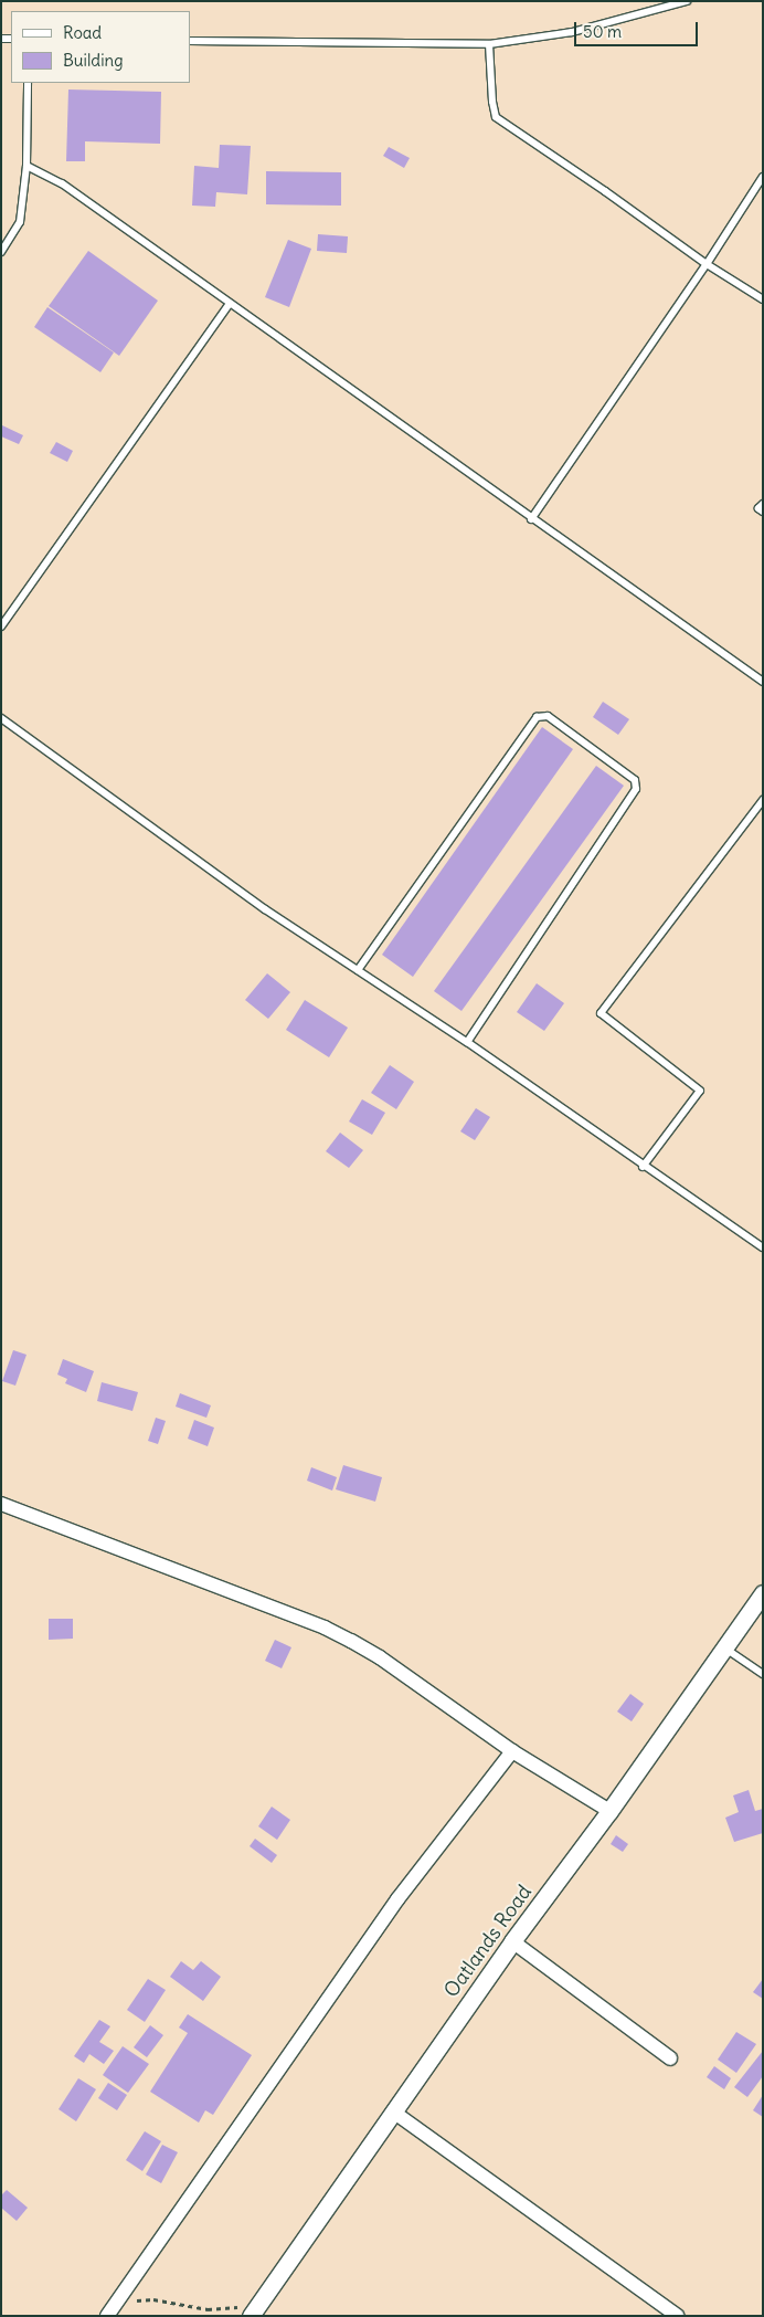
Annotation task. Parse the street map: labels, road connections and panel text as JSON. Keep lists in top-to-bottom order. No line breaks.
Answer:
{"streets":{"street":["Oatlands Road"]},"legend":["Road","Building"],"scale_bar":"50 m"}
